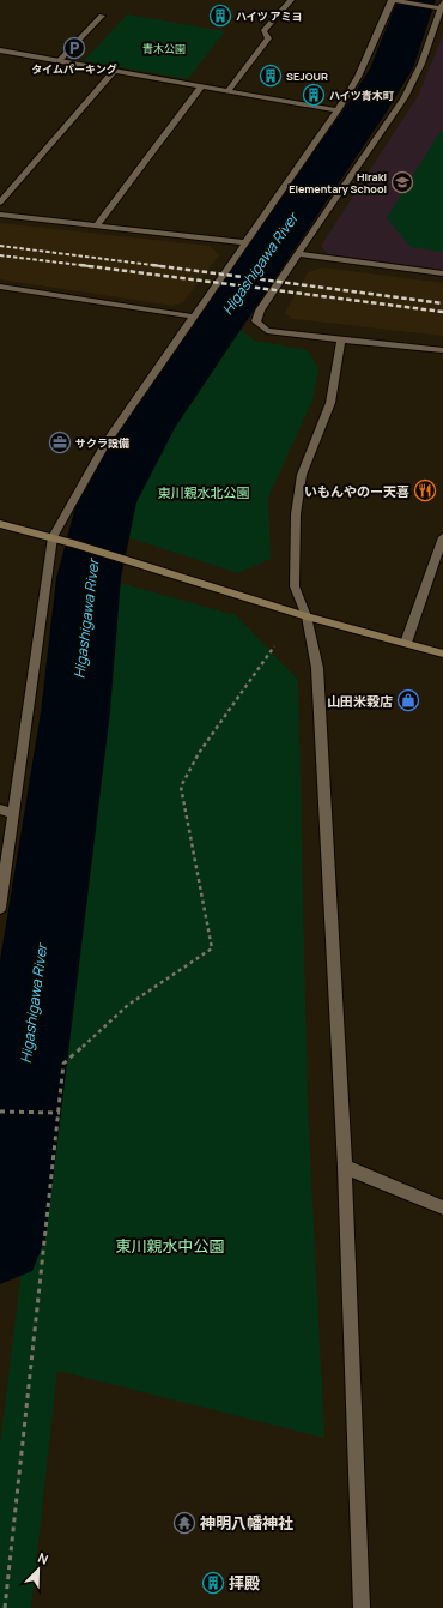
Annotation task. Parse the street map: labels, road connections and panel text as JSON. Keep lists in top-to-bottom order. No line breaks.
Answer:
{"water":["Higashigawa River"],"parks":["青木公園","東川親水北公園","東川親水中公園"],"places":{"building":["ハイツ アミヨ","SEJOUR","ハイツ青木町","拝殿"],"parking":["タイムパーキング"],"school or university":["Hiraki Elementary School"],"office":["サクラ設備"],"restaurant":["いもんやのー天喜"],"shop":["山田米穀店"],"temple":["神明八幡神社"]},"north":"top right"}
